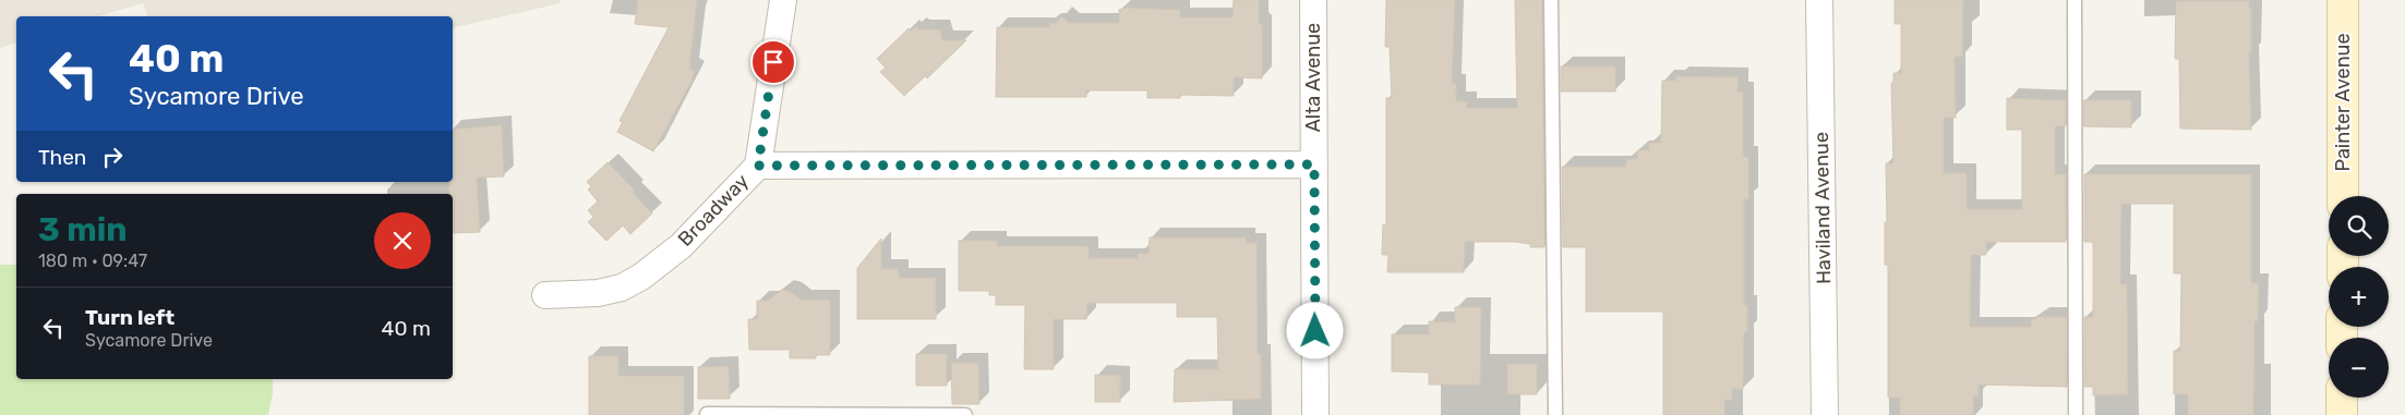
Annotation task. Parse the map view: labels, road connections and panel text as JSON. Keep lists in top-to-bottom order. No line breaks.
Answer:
{"streets":{"street":["Alta Avenue","Painter Avenue","Haviland Avenue","Broadway"]},"page":{"turn":["40 m","Sycamore Drive"],"then":"Then","heading":["3 min","180 m · 09:47"],"map_buttons":["+","−"],"list":[{"name":"Turn left","note":"Sycamore Drive","value":"40 m"}]}}
